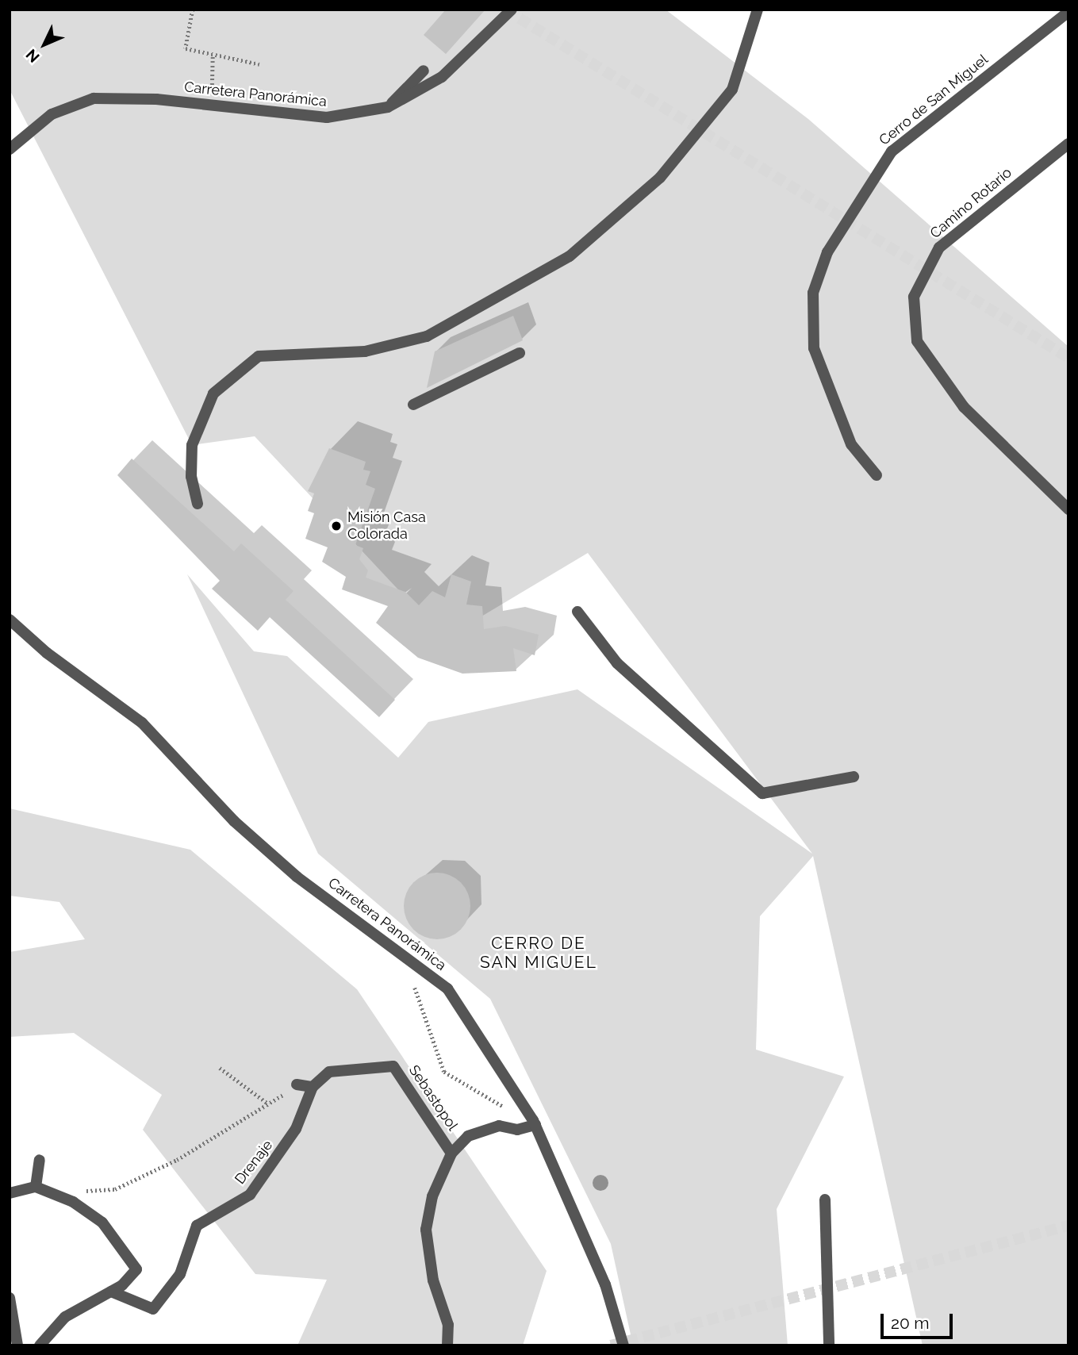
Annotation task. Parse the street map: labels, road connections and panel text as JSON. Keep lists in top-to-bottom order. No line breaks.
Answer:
{"streets":{"street":["Carretera Panorámica","Cerro de San Miguel","Camino Rotario","Sebastopol","Drenaje"]},"crossings":[["Carretera Panorámica","Sebastopol"],["Sebastopol","Drenaje"]],"districts":["CERRO DE SAN MIGUEL"],"places":["Misión Casa Colorada"],"scale_bar":"20 m","north":"bottom left"}
